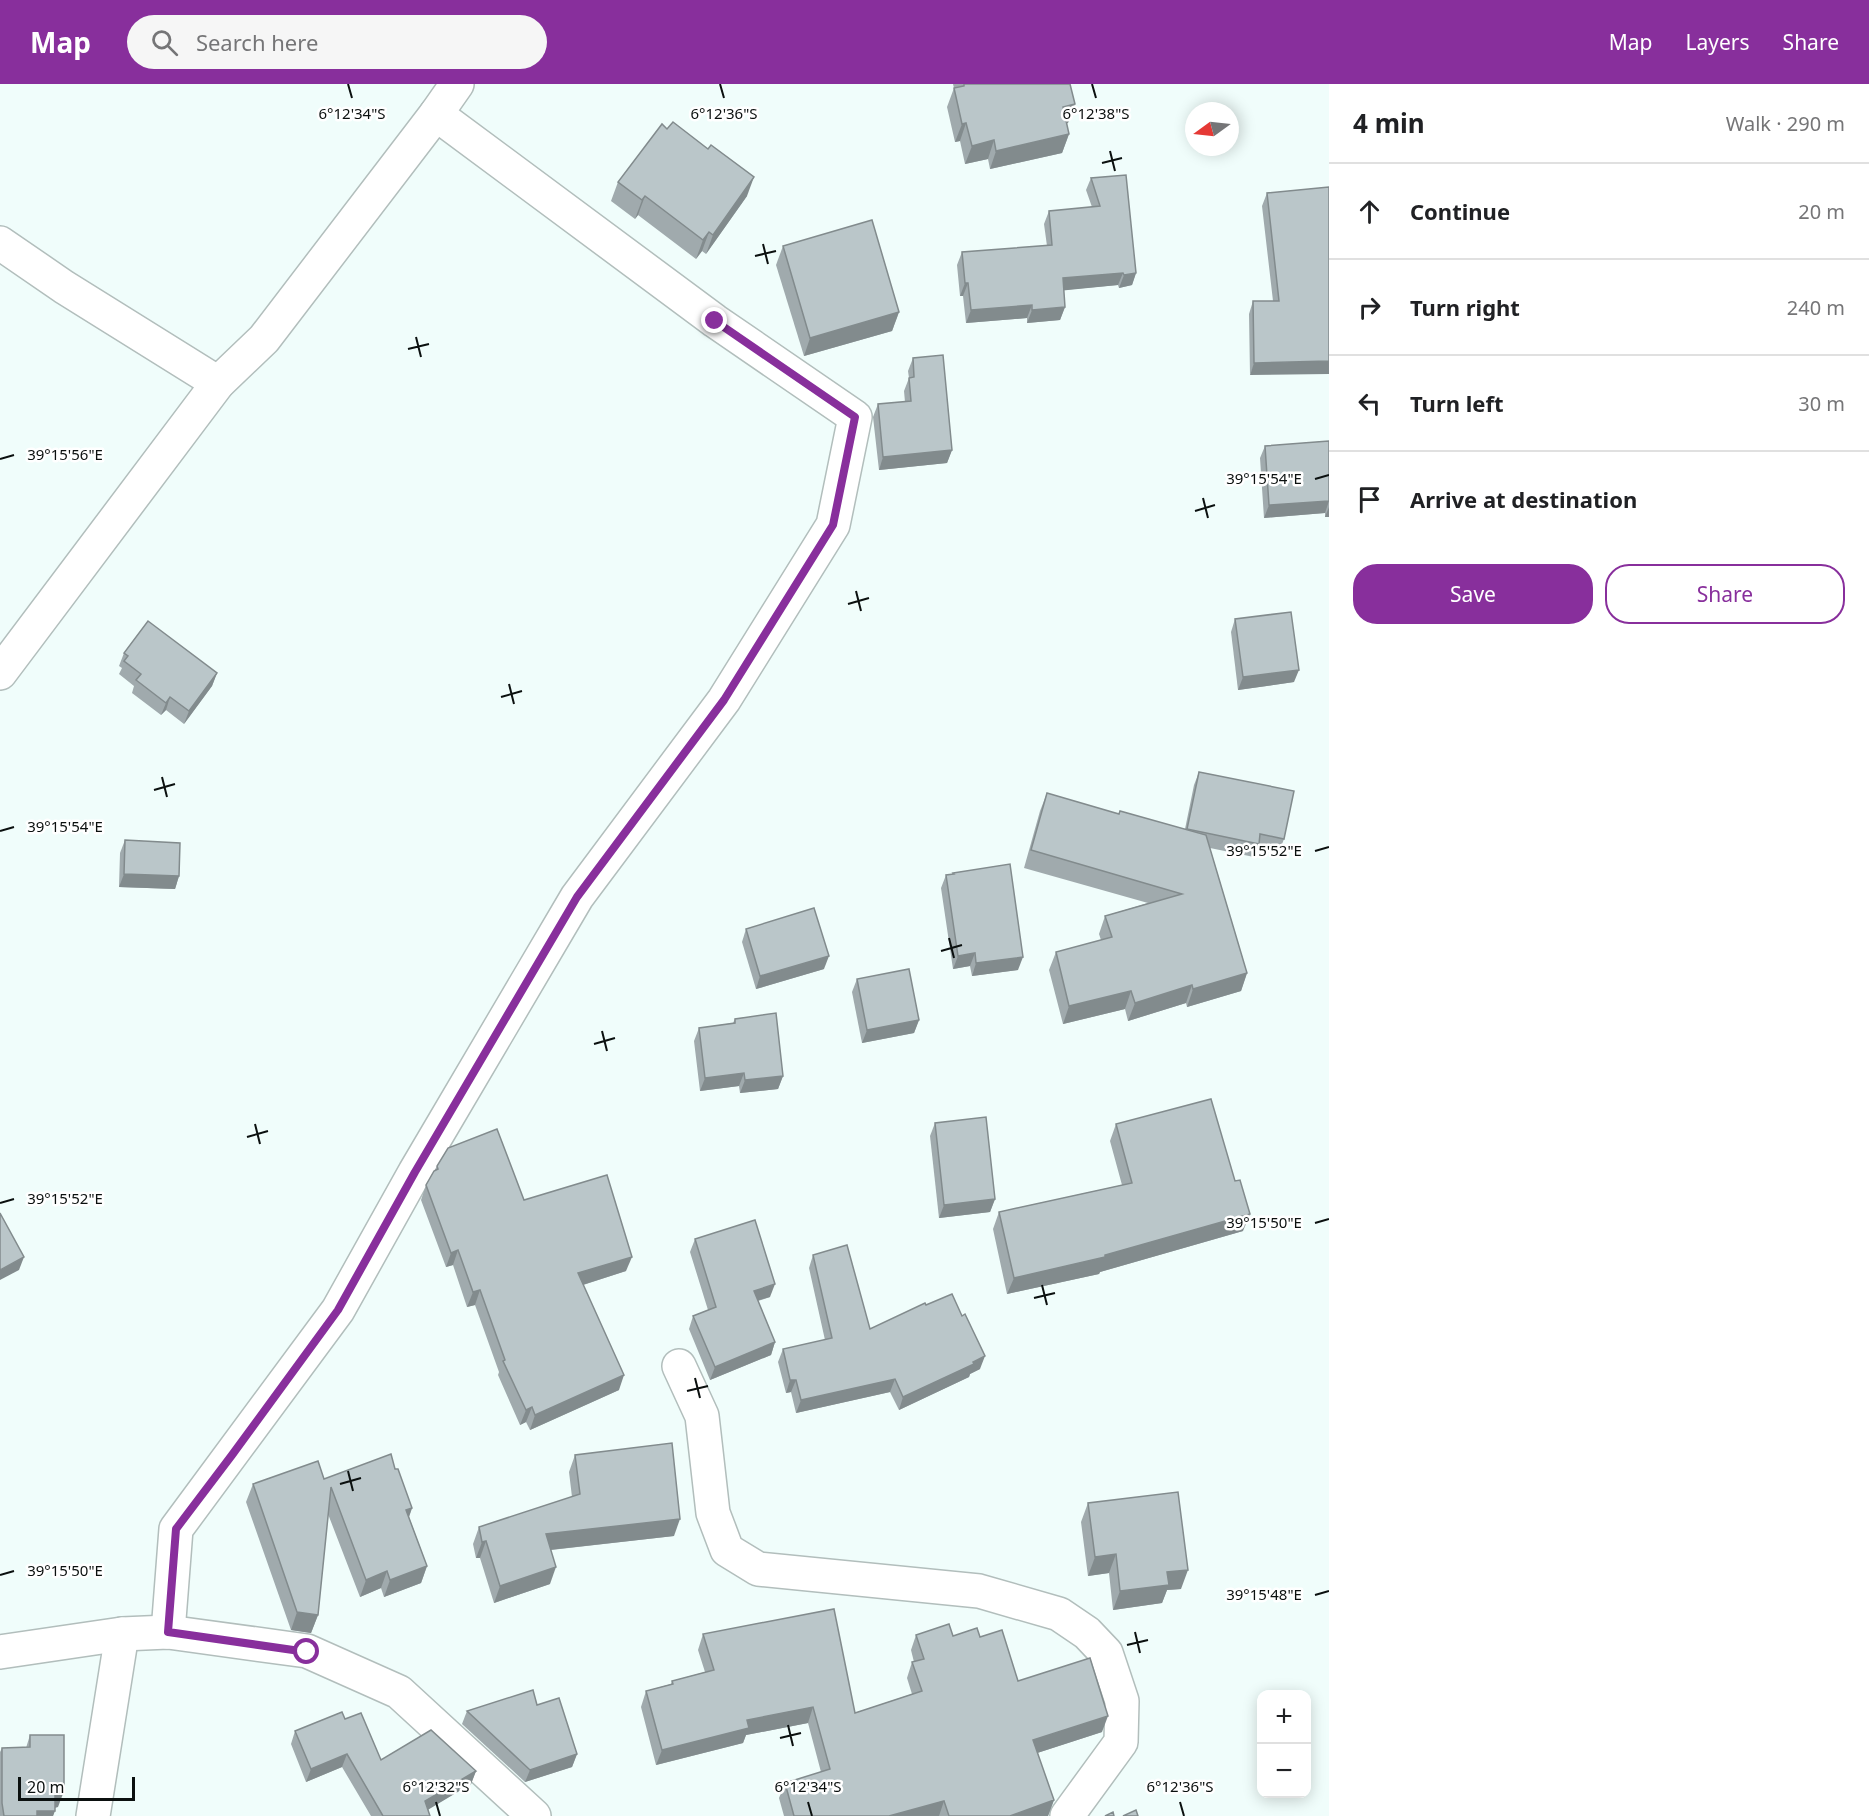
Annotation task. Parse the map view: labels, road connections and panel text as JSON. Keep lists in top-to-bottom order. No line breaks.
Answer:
{"scale_bar":"20 m","north":"left","page":{"header":"Map","search":"Search here","nav":["Map","Layers","Share"],"heading":["4 min","Walk · 290 m"],"list":[["Continue","20 m"],["Turn right","240 m"],["Turn left","30 m"],"Arrive at destination"],"buttons":["Save","Share"],"map_buttons":["+","−"],"scale":"20 m"},"coordinates":["6°12'38\"S","6°12'34\"S","6°12'36\"S","39°15'56\"E","39°15'54\"E","39°15'52\"E","39°15'50\"E","39°15'48\"E","6°12'32\"S"]}
